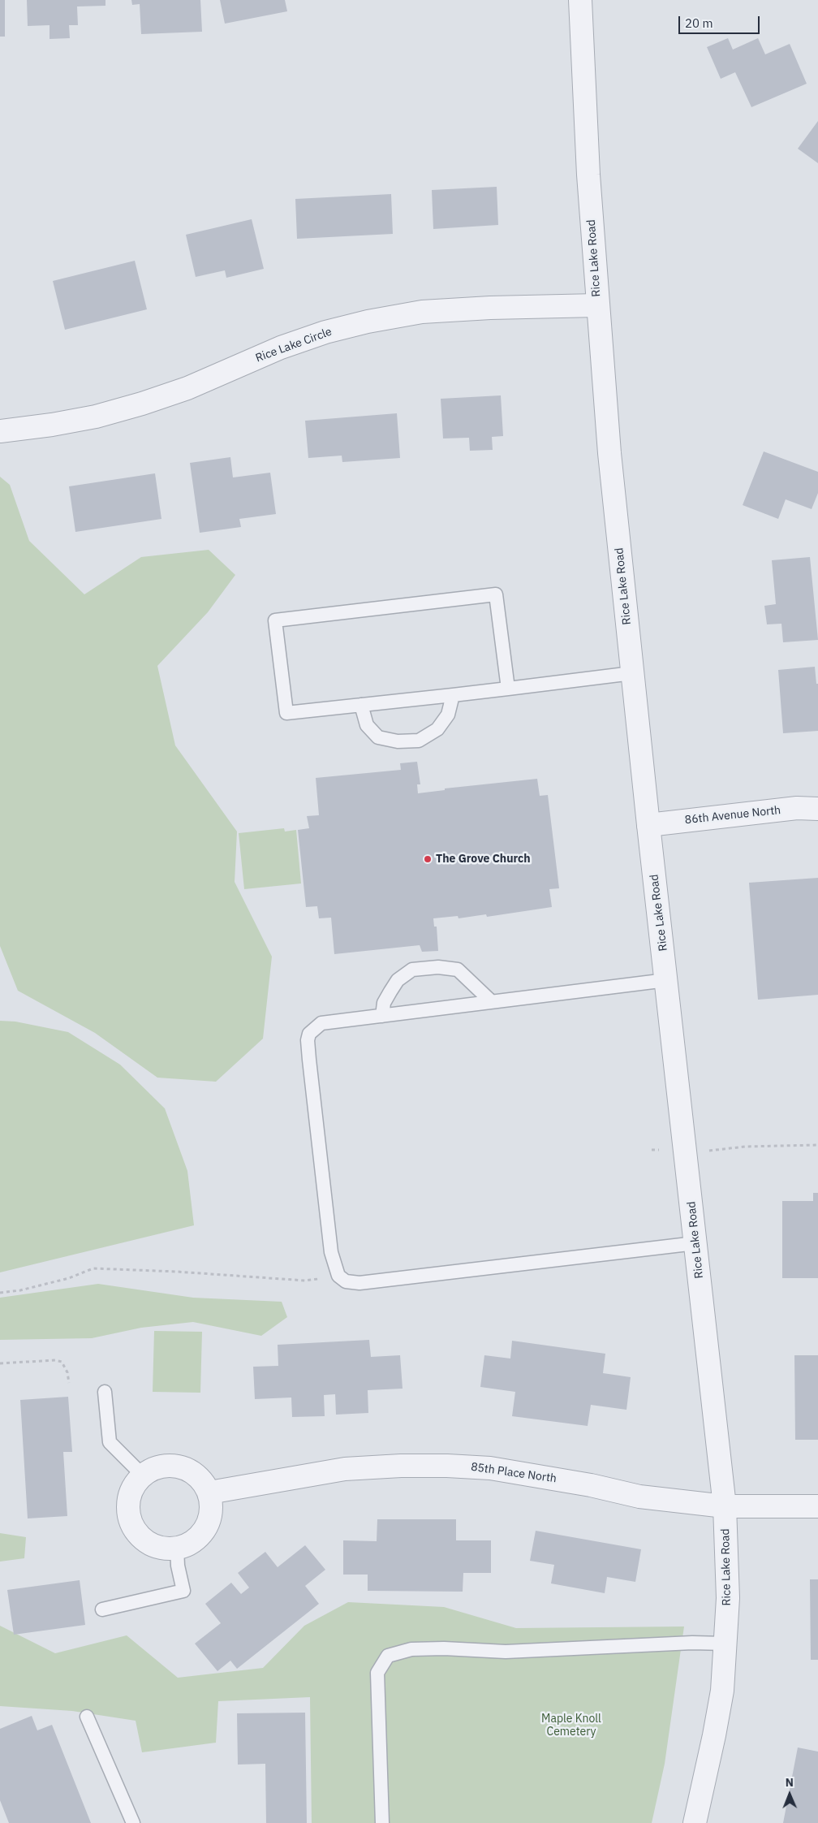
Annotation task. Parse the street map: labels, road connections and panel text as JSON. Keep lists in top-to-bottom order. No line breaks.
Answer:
{"streets":{"street":["Rice Lake Road","Rice Lake Circle","86th Avenue North","85th Place North"]},"crossings":[["Rice Lake Road","Rice Lake Circle"],["Rice Lake Road","86th Avenue North"],["Rice Lake Road","85th Place North"]],"parks":["Maple Knoll Cemetery"],"places":["The Grove Church"],"scale_bar":"20 m","north":"top"}
